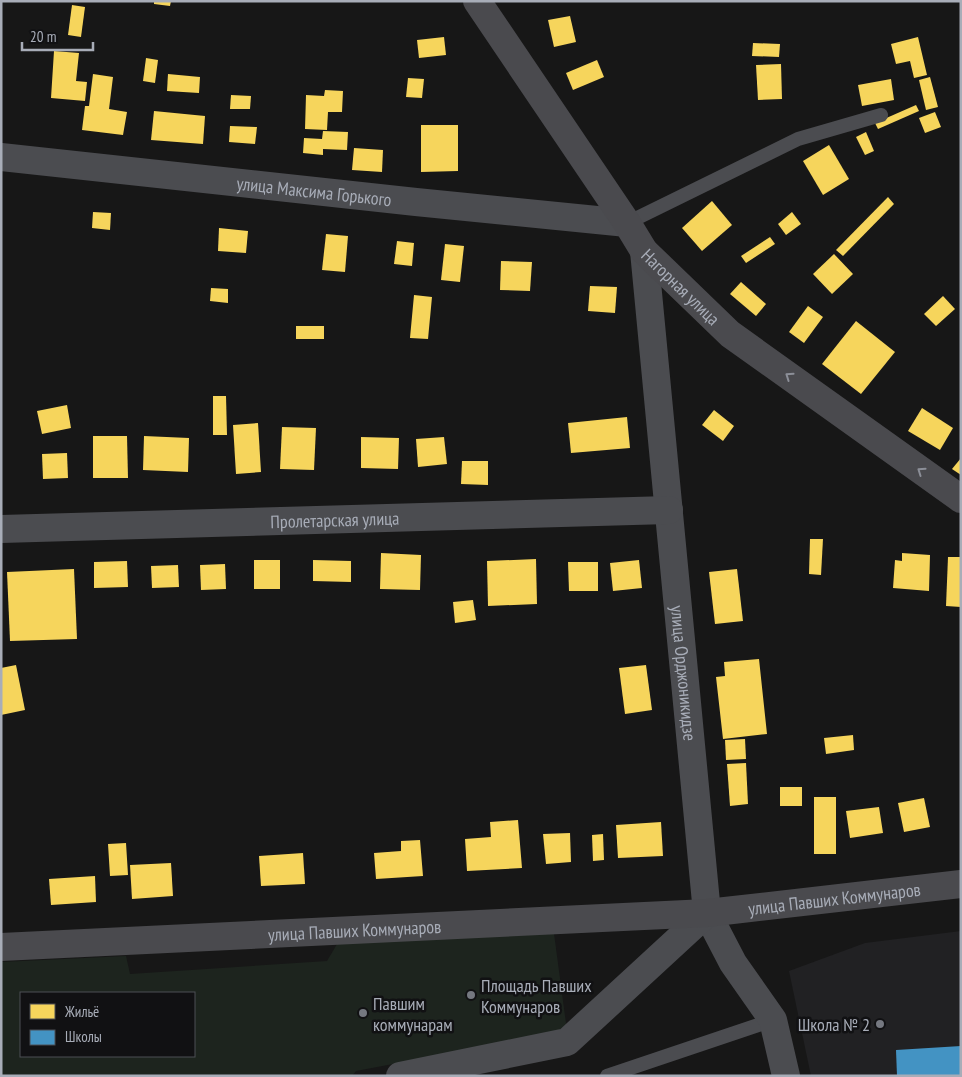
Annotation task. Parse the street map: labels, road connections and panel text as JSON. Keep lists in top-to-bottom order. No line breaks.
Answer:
{"streets":{"street":["улица Максима Горького","Нагорная улица","Пролетарская улица","улица Орджоникидзе","улица Павших Коммунаров"]},"crossings":[["улица Максима Горького","Нагорная улица"],["Нагорная улица","улица Орджоникидзе"],["Пролетарская улица","улица Орджоникидзе"],["улица Орджоникидзе","улица Павших Коммунаров"]],"one_way":["Нагорная улица"],"places":["Площадь Павших Коммунаров","Павшим коммунарам","Школа № 2"],"legend":["Жильё","Школы"],"scale_bar":"20 m"}
